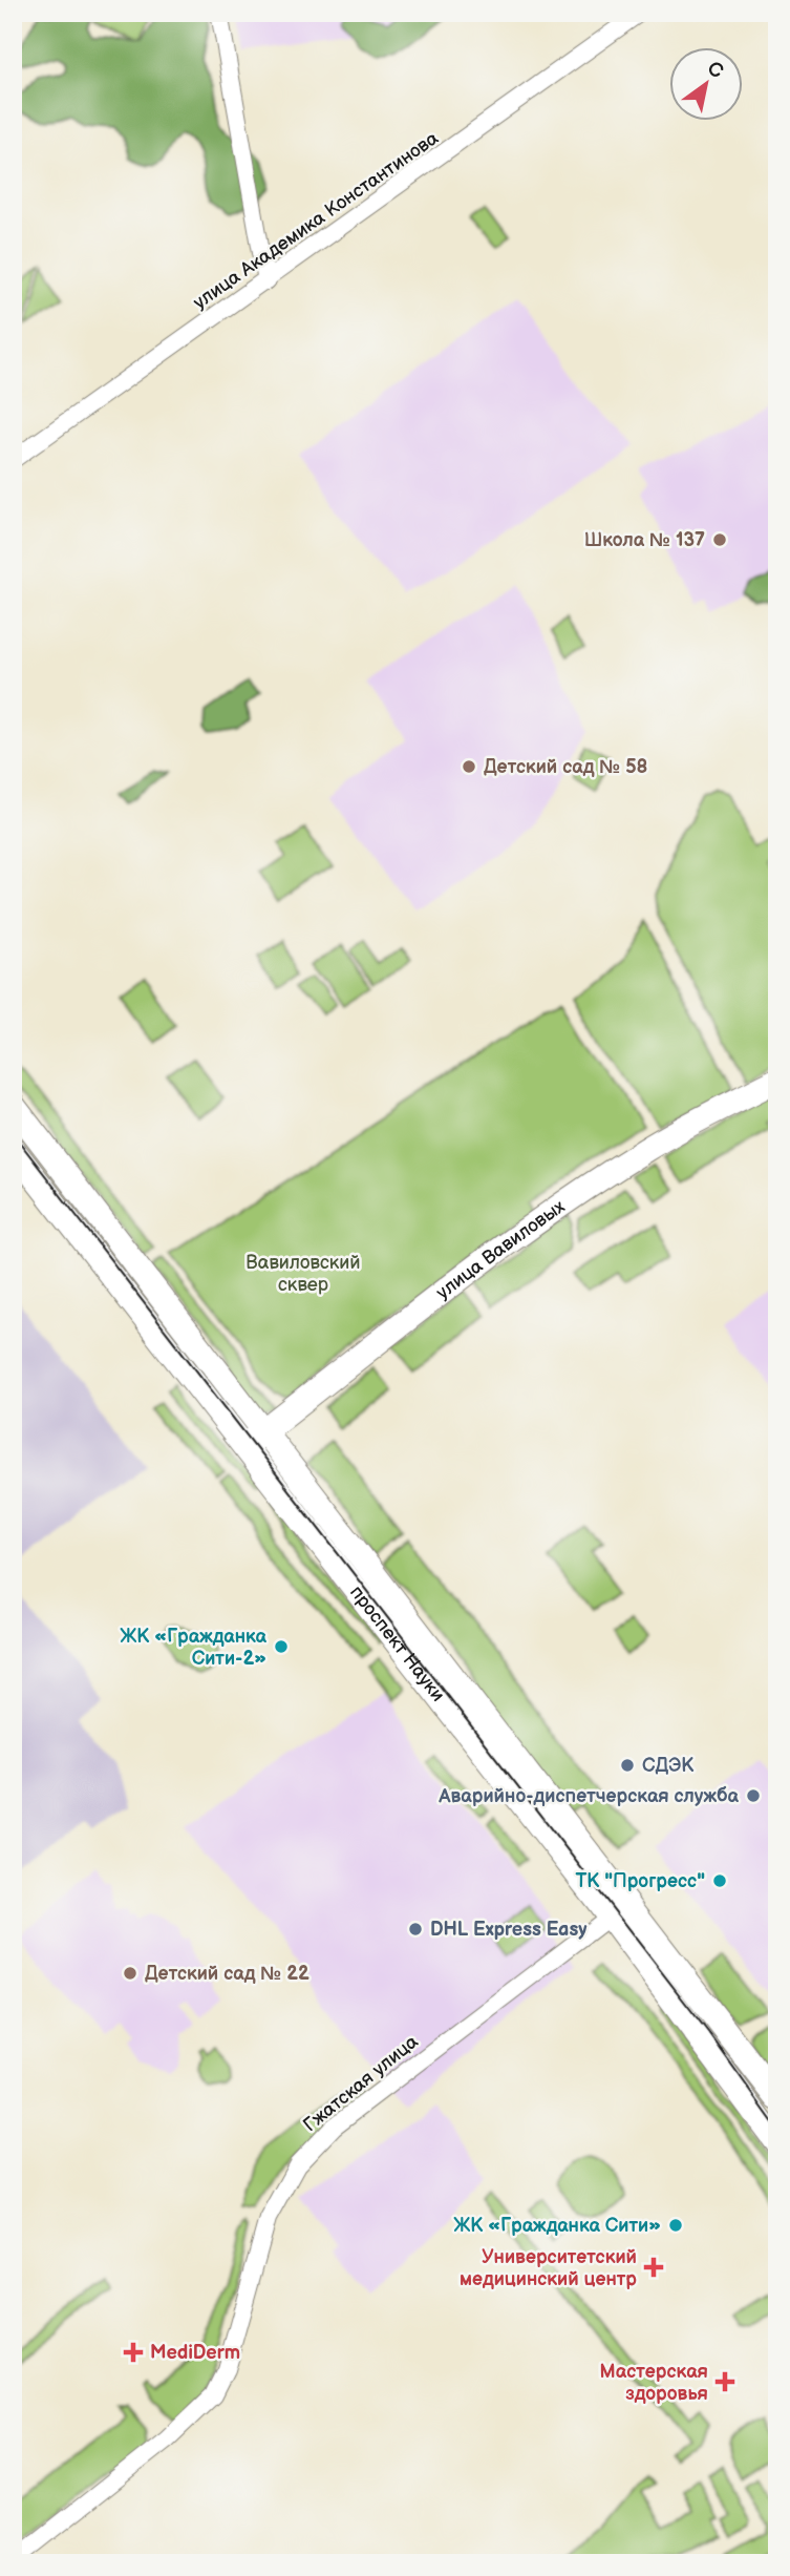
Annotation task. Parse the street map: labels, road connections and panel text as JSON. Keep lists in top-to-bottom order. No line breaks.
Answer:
{"streets":{"main road":["улица Вавиловых","проспект Науки"],"street":["улица Академика Константинова","Гжатская улица"]},"crossings":[["улица Вавиловых","проспект Науки"],["проспект Науки","Гжатская улица"]],"parks":["Вавиловский сквер"],"places":{"other":["Школа № 137","Детский сад № 58","ЖК «Гражданка Сити-2»","СДЭК","Аварийно-диспетчерская служба","ТК \"Прогресс\"","DHL Express Easy","Детский сад № 22","ЖК «Гражданка Сити»"],"health":["Университетский медицинский центр","MediDerm","Мастерская здоровья"]},"north":"top right"}
